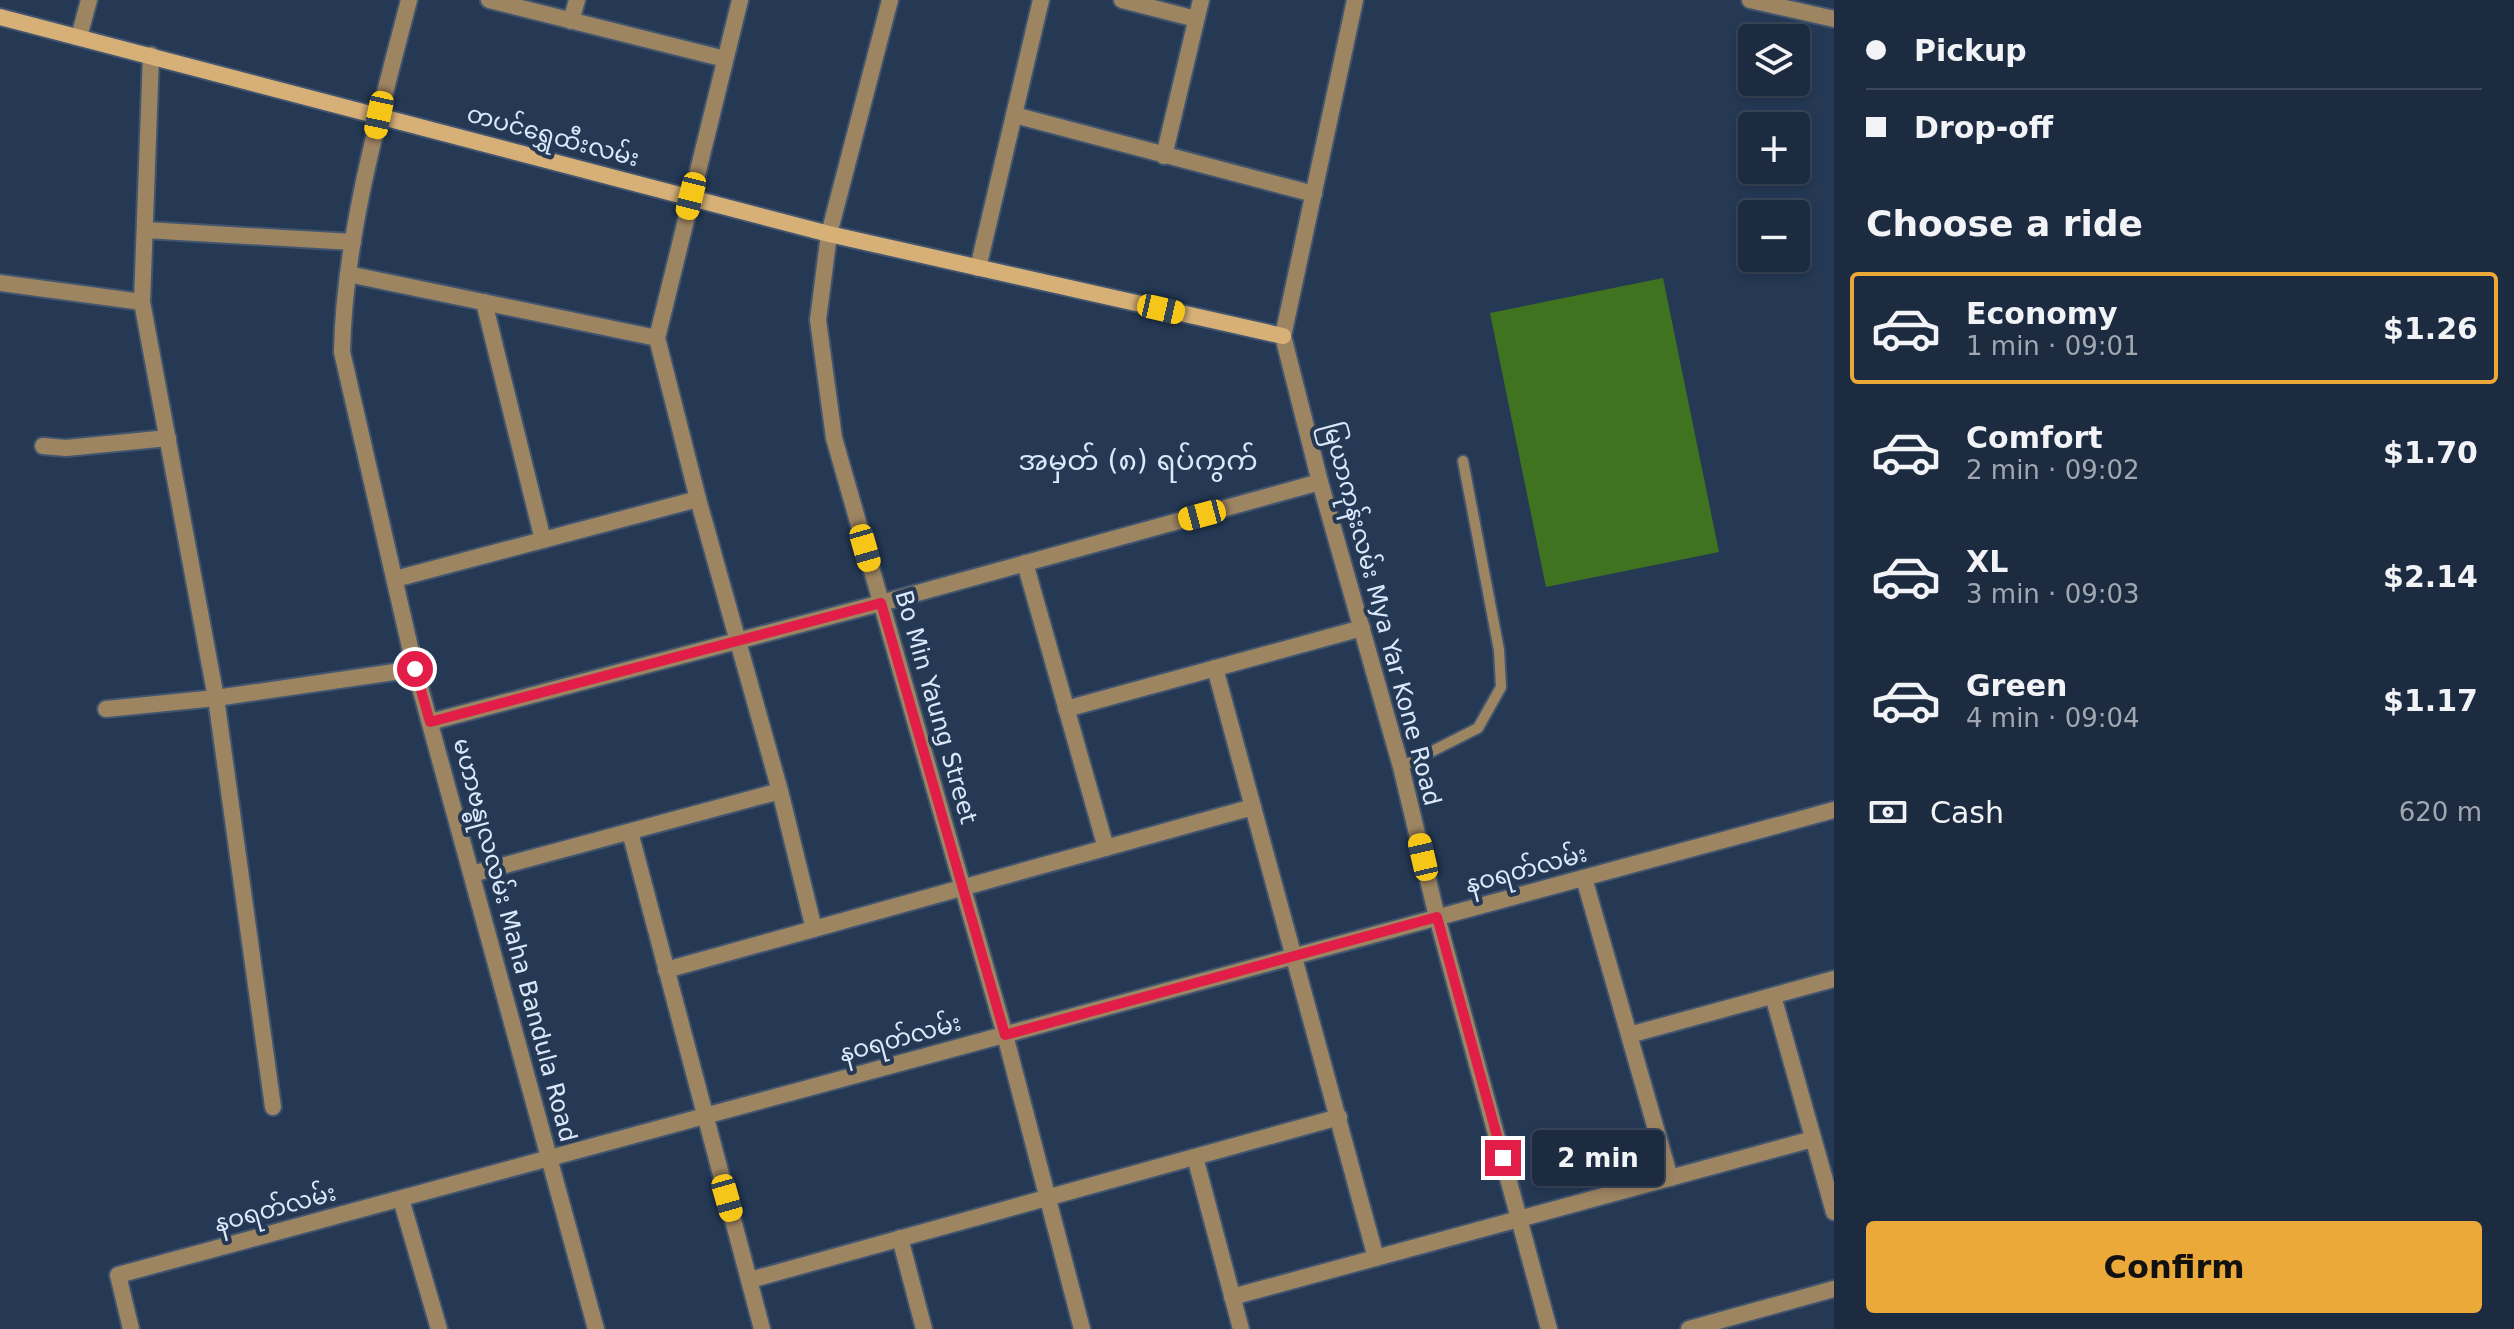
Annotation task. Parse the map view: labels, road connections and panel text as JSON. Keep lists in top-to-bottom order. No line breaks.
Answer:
{"streets":{"street":["တပင်ရွှေထီးလမ်း","မြယာကုန်းလမ်း Mya Yar Kone Road","Bo Min Yaung Street","နဝရတ်လမ်း","မဟာဗန္ဓုလလမ်း Maha Bandula Road"]},"crossings":[["တပင်ရွှေထီးလမ်း","မြယာကုန်းလမ်း Mya Yar Kone Road"],["တပင်ရွှေထီးလမ်း","Bo Min Yaung Street"],["တပင်ရွှေထီးလမ်း","မဟာဗန္ဓုလလမ်း Maha Bandula Road"],["မြယာကုန်းလမ်း Mya Yar Kone Road","နဝရတ်လမ်း"],["Bo Min Yaung Street","နဝရတ်လမ်း"],["နဝရတ်လမ်း","မဟာဗန္ဓုလလမ်း Maha Bandula Road"]],"districts":["အမှတ် (၈) ရပ်ကွက်"],"page":{"banner":["Pickup","Drop-off"],"map_buttons":["+","−"],"heading":"Choose a ride","list":[{"name":"Economy","note":"1 min · 09:01","value":"$1.26"},{"name":"Comfort","note":"2 min · 09:02","value":"$1.70"},{"name":"XL","note":"3 min · 09:03","value":"$2.14"},{"name":"Green","note":"4 min · 09:04","value":"$1.17"}],"pay":["Cash","620 m"],"bubble":"2 min","buttons":"Confirm"}}
